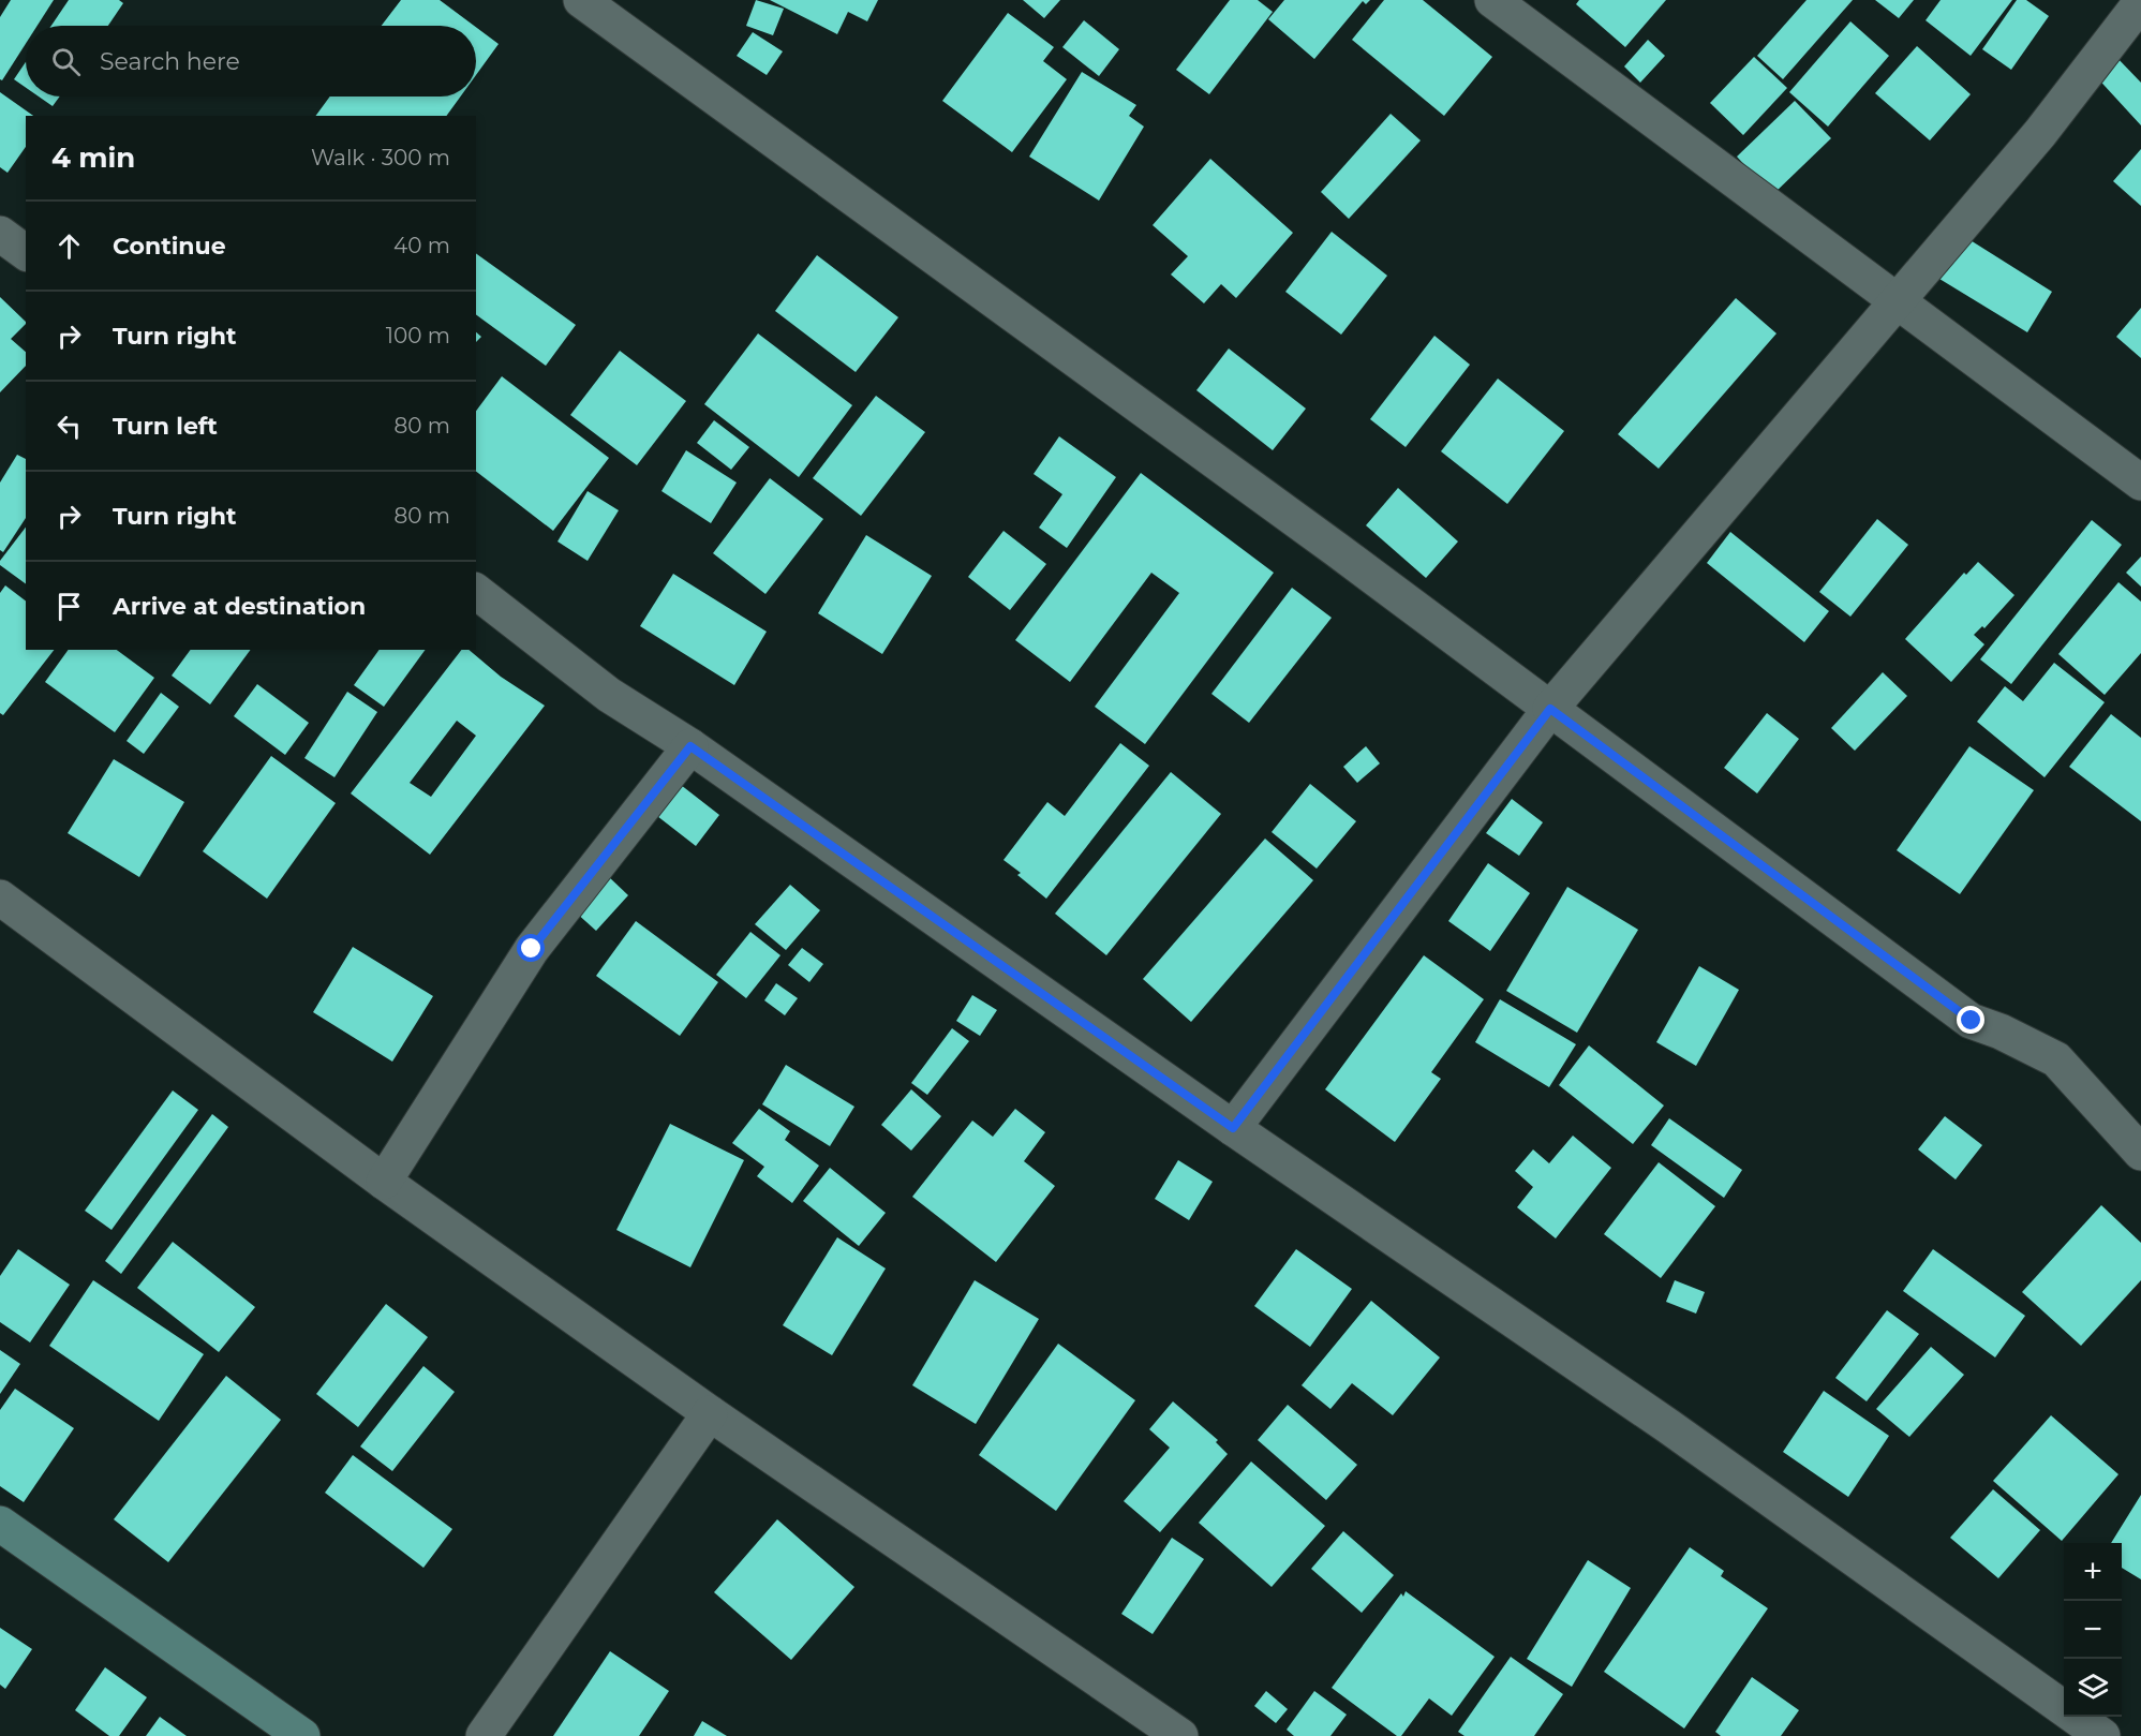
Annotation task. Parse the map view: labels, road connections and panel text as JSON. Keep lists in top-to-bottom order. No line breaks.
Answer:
{"page":{"search":"Search here","heading":["4 min","Walk · 300 m"],"list":[["Continue","40 m"],["Turn right","100 m"],["Turn left","80 m"],["Turn right","80 m"],"Arrive at destination"],"map_buttons":["+","−"]}}
